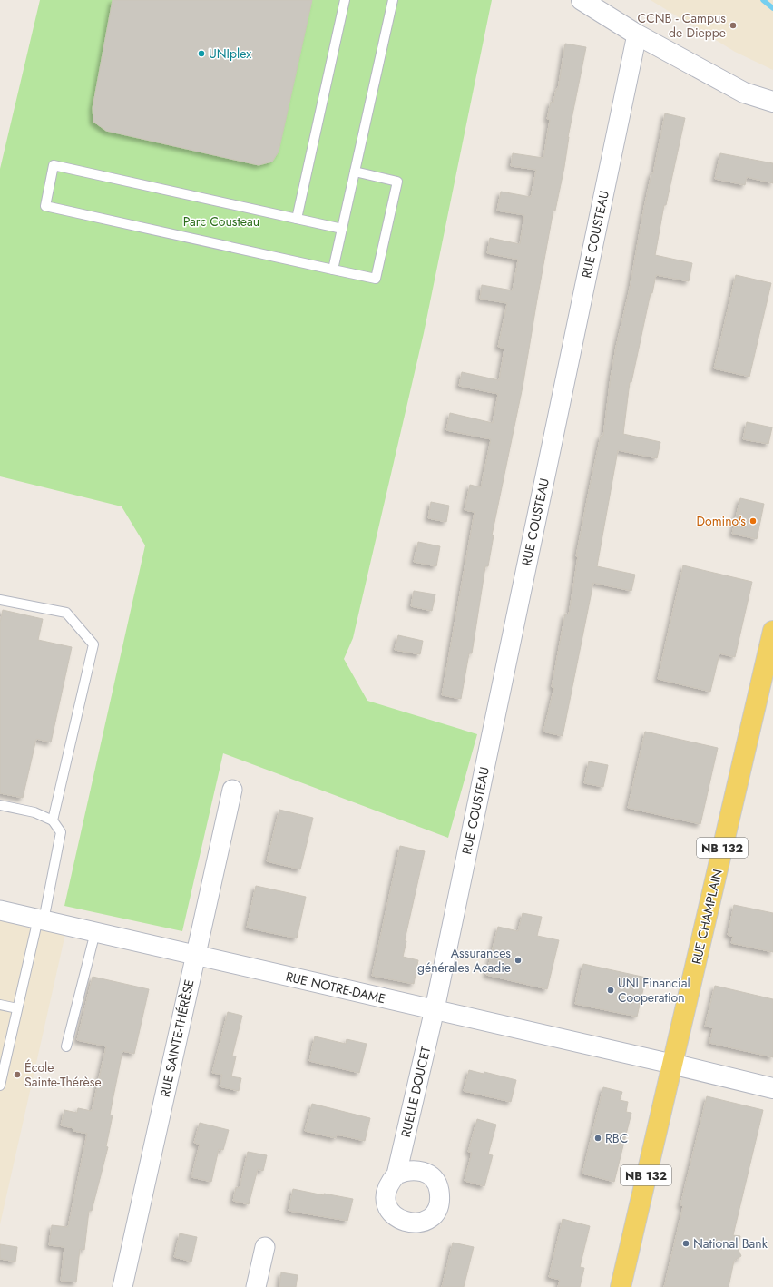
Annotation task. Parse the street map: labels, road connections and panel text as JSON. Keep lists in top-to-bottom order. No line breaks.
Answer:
{"streets":{"main road":["NB 132","RUE CHAMPLAIN"],"street":["RUE COUSTEAU","RUE NOTRE-DAME","RUE SAINTE-THÉRÈSE","RUELLE DOUCET"]},"crossings":[["RUE COUSTEAU","RUE NOTRE-DAME"],["RUE COUSTEAU","RUELLE DOUCET"],["RUE CHAMPLAIN","RUE NOTRE-DAME"],["RUE NOTRE-DAME","RUE SAINTE-THÉRÈSE"],["RUE NOTRE-DAME","RUELLE DOUCET"]],"parks":["Parc Cousteau"],"places":["CCNB - Campus de Dieppe","UNIplex","Domino's","Assurances générales Acadie","UNI Financial Cooperation","École Sainte-Thérèse","RBC","National Bank"]}
